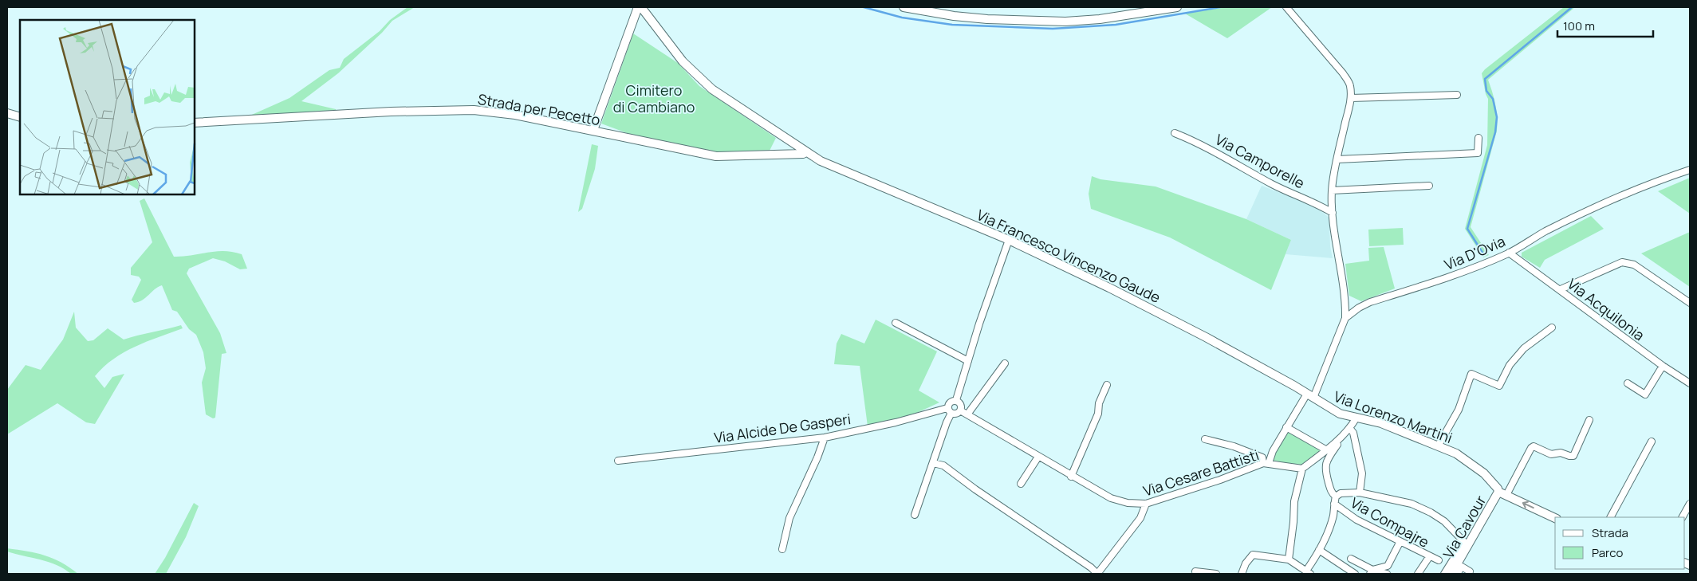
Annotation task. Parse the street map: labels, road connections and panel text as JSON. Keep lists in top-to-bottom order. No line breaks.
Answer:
{"streets":{"street":["Strada per Pecetto","Via Camporelle","Via D'Ovia","Via Francesco Vincenzo Gaude","Via Acquilonia","Via Lorenzo Martini","Via Alcide De Gasperi","Via Cesare Battisti","Via Compajre","Via Cavour"]},"crossings":[["Strada per Pecetto","Via Francesco Vincenzo Gaude"],["Via D'Ovia","Via Acquilonia"],["Via Francesco Vincenzo Gaude","Via Lorenzo Martini"],["Via Lorenzo Martini","Via Cavour"],["Via Alcide De Gasperi","Via Cesare Battisti"],["Via Compajre","Via Cavour"]],"parks":["Cimitero di Cambiano"],"legend":["Strada","Parco"],"scale_bar":"100 m"}
